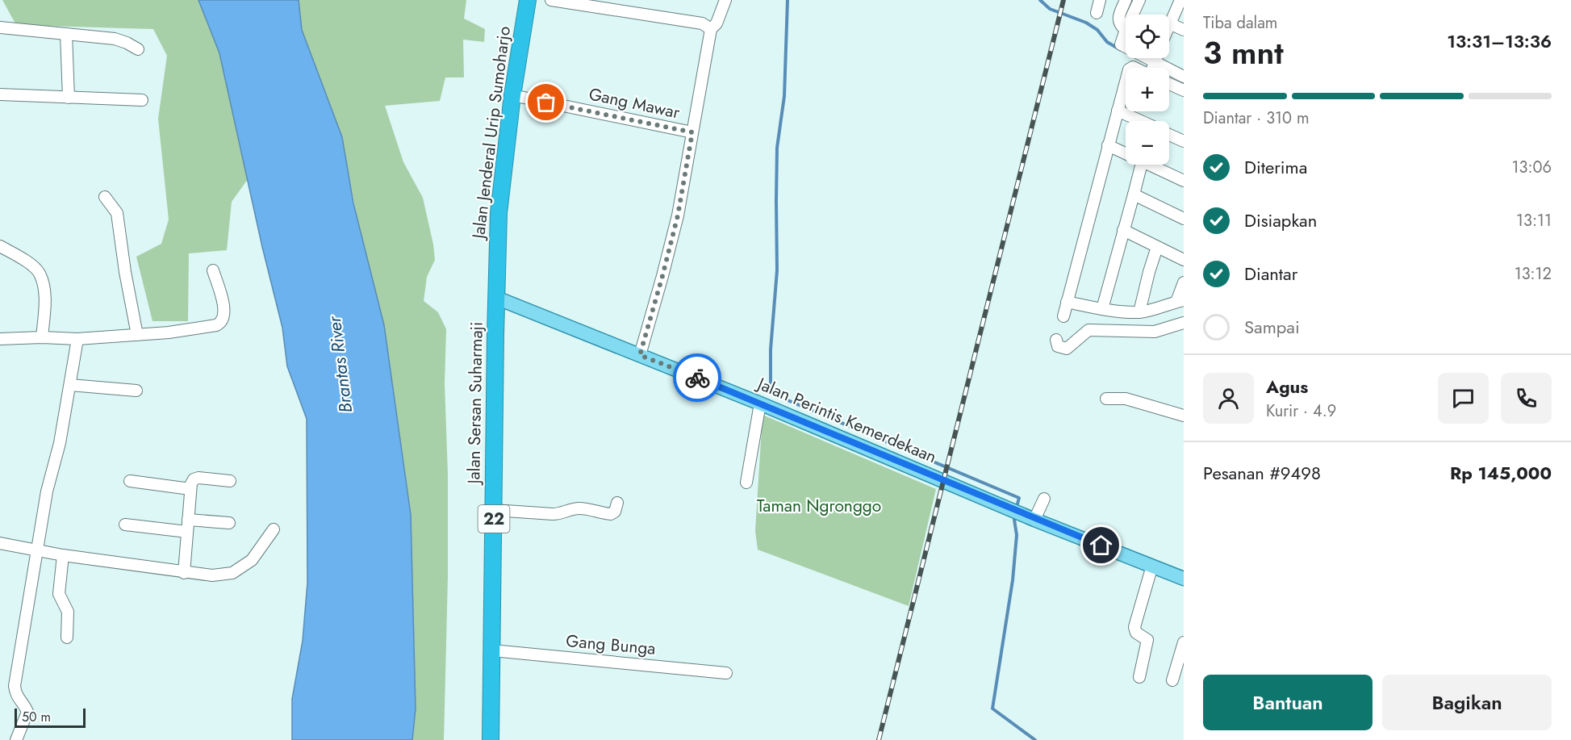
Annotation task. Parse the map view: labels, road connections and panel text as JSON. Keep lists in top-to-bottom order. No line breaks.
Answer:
{"streets":{"highway":["Jalan Jenderal Urip Sumoharjo","Jalan Sersan Suharmaji","22"],"main road":["Jalan Perintis Kemerdekaan"],"street":["Gang Mawar","Gang Bunga"]},"crossings":[["Gang Mawar","Jalan Jenderal Urip Sumoharjo"],["Jalan Jenderal Urip Sumoharjo","Jalan Sersan Suharmaji"],["Jalan Jenderal Urip Sumoharjo","Jalan Perintis Kemerdekaan"],["Jalan Sersan Suharmaji","Jalan Perintis Kemerdekaan"],["Jalan Sersan Suharmaji","Gang Bunga"]],"water":["Brantas River"],"parks":["Taman Ngronggo"],"scale_bar":"50 m","page":{"heading":["3 mnt","Tiba dalam","13:31–13:36"],"panel":["Agus","Kurir · 4.9","Pesanan #9498","Rp 145,000"],"map_buttons":["+","−"],"bar":"Diantar · 310 m","list":[["Diterima","13:06"],["Disiapkan","13:11"],["Diantar","13:12"],"Sampai"],"buttons":["Bantuan","Bagikan"],"scale":"50 m"}}
